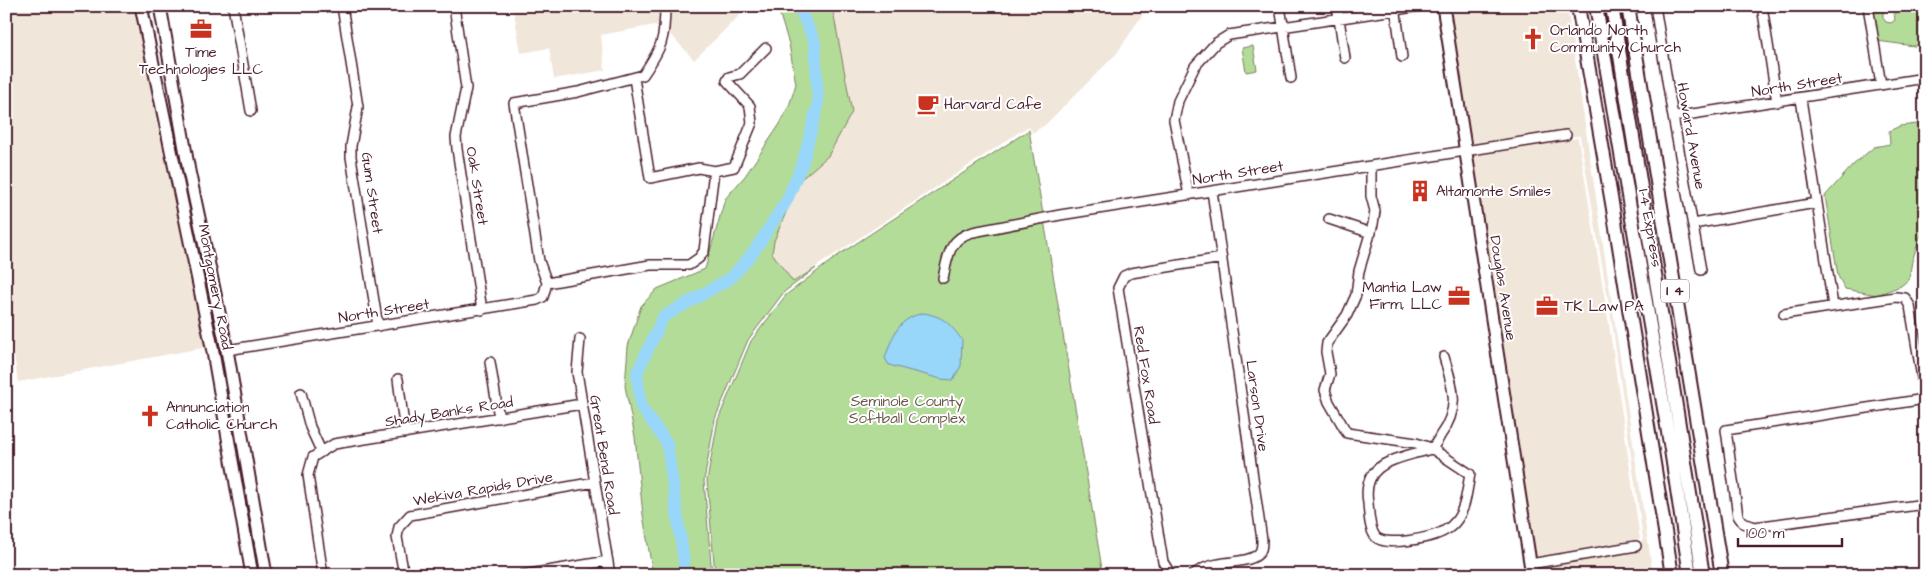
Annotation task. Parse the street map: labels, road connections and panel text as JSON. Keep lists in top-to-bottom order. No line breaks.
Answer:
{"streets":{"highway":["I-4 Express","I 4"],"main road":["Montgomery Road","Douglas Avenue"],"street":["North Street","Howard Avenue","Oak Street","Gum Street","Red Fox Road","Larson Drive","Shady Banks Road","Great Bend Road","Wekiva Rapids Drive"]},"crossings":[["North Street","Howard Avenue"],["North Street","Oak Street"],["North Street","Gum Street"],["North Street","Montgomery Road"],["North Street","Douglas Avenue"],["North Street","Larson Drive"],["Shady Banks Road","Great Bend Road"],["Great Bend Road","Wekiva Rapids Drive"]],"parks":["Seminole County Softball Complex"],"places":{"office":["Time Technologies LLC","Mantia Law Firm, LLC","TK Law PA"],"church":["Orlando North Community Church","Annunciation Catholic Church"],"cafe":["Harvard Cafe"],"building":["Altamonte Smiles"]},"scale_bar":"100 m"}
